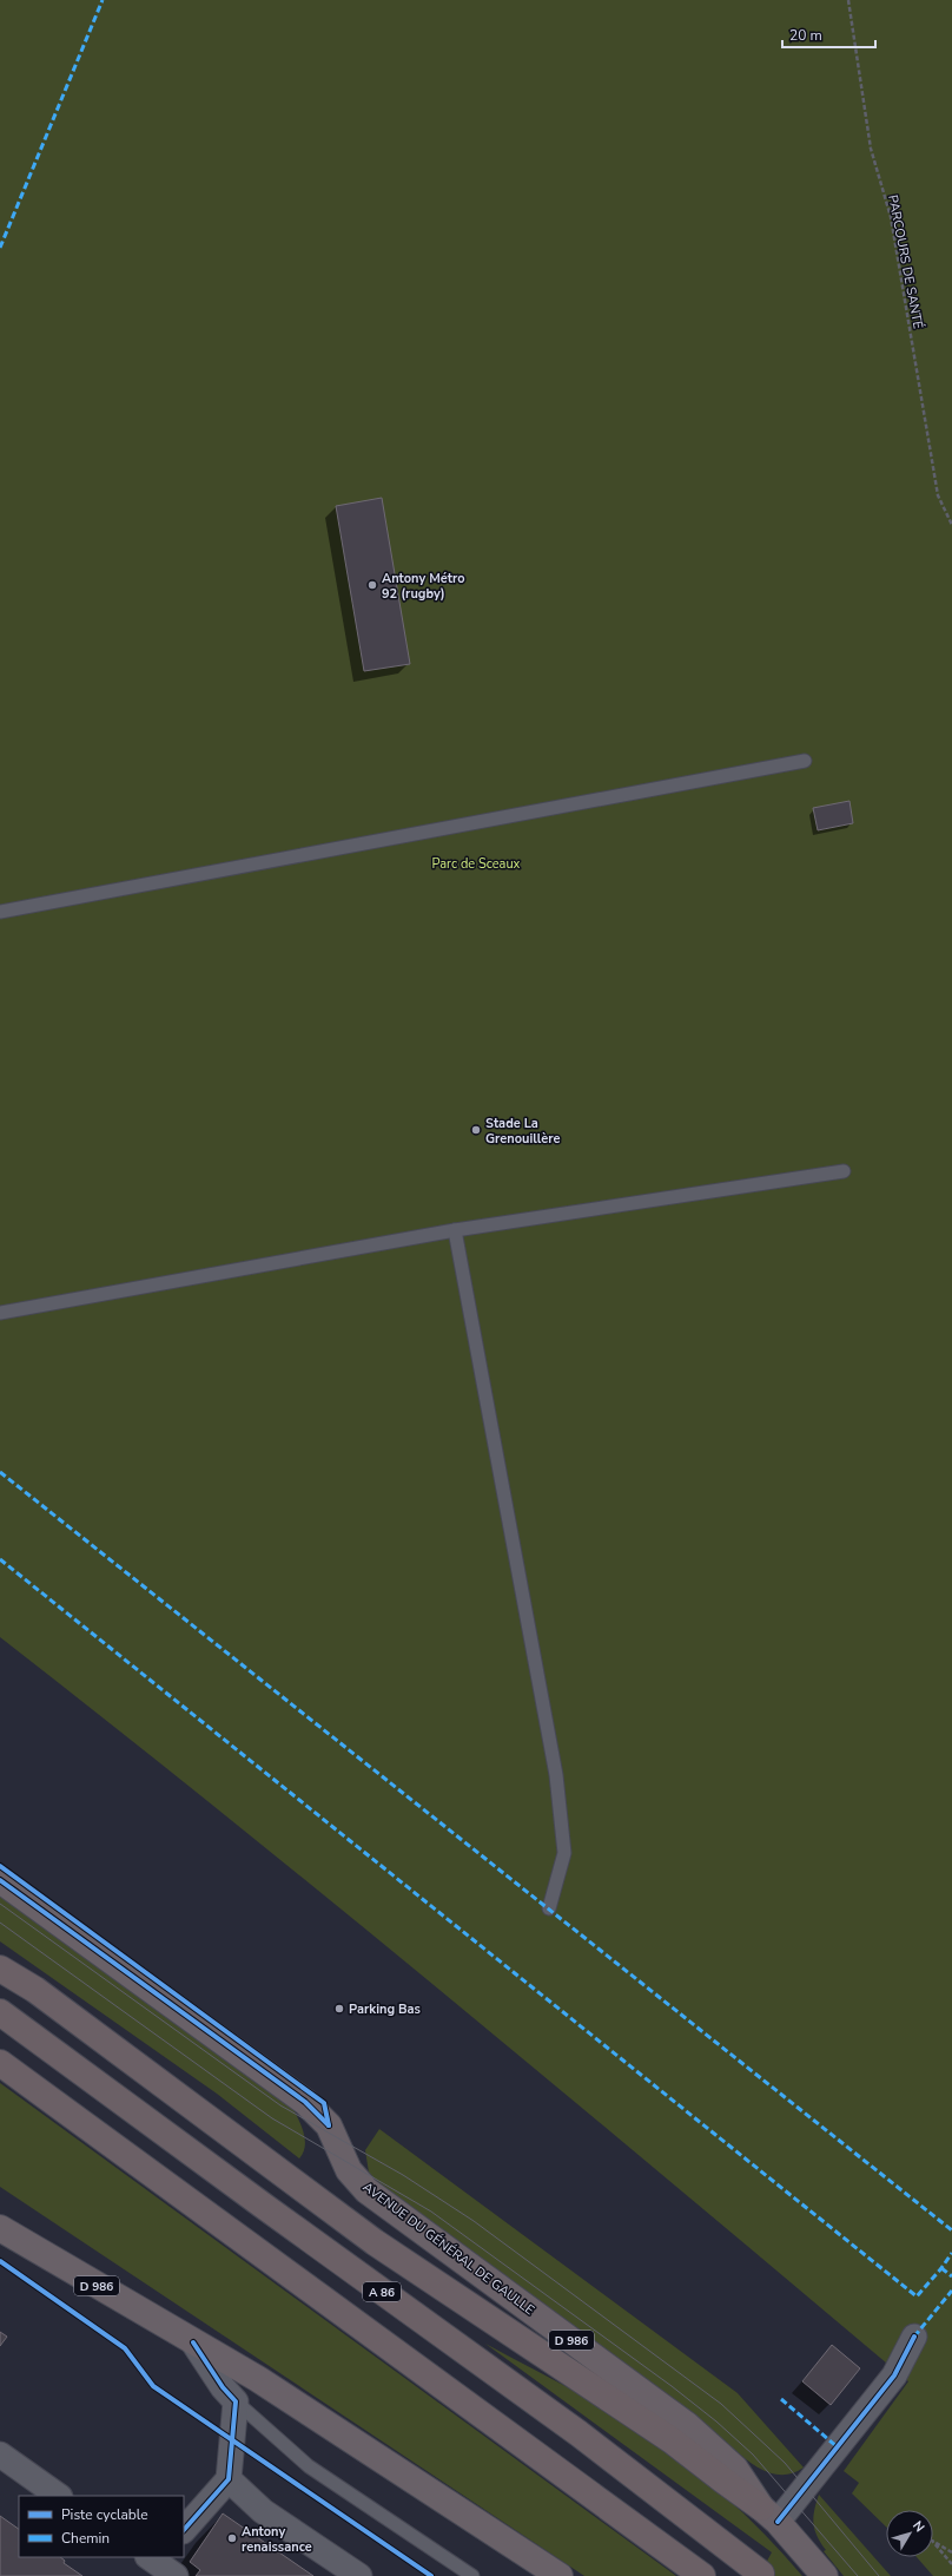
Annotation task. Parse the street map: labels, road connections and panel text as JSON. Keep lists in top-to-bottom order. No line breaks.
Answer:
{"streets":{"highway":["A 86"],"main road":["AVENUE DU GÉNÉRAL DE GAULLE","D 986"],"path":["PARCOURS DE SANTÉ"]},"parks":["Parc de Sceaux"],"places":["Antony Métro 92 (rugby)","Stade La Grenouillère","Parking Bas","Antony renaissance"],"legend":["Piste cyclable","Chemin"],"scale_bar":"20 m","north":"top right"}
